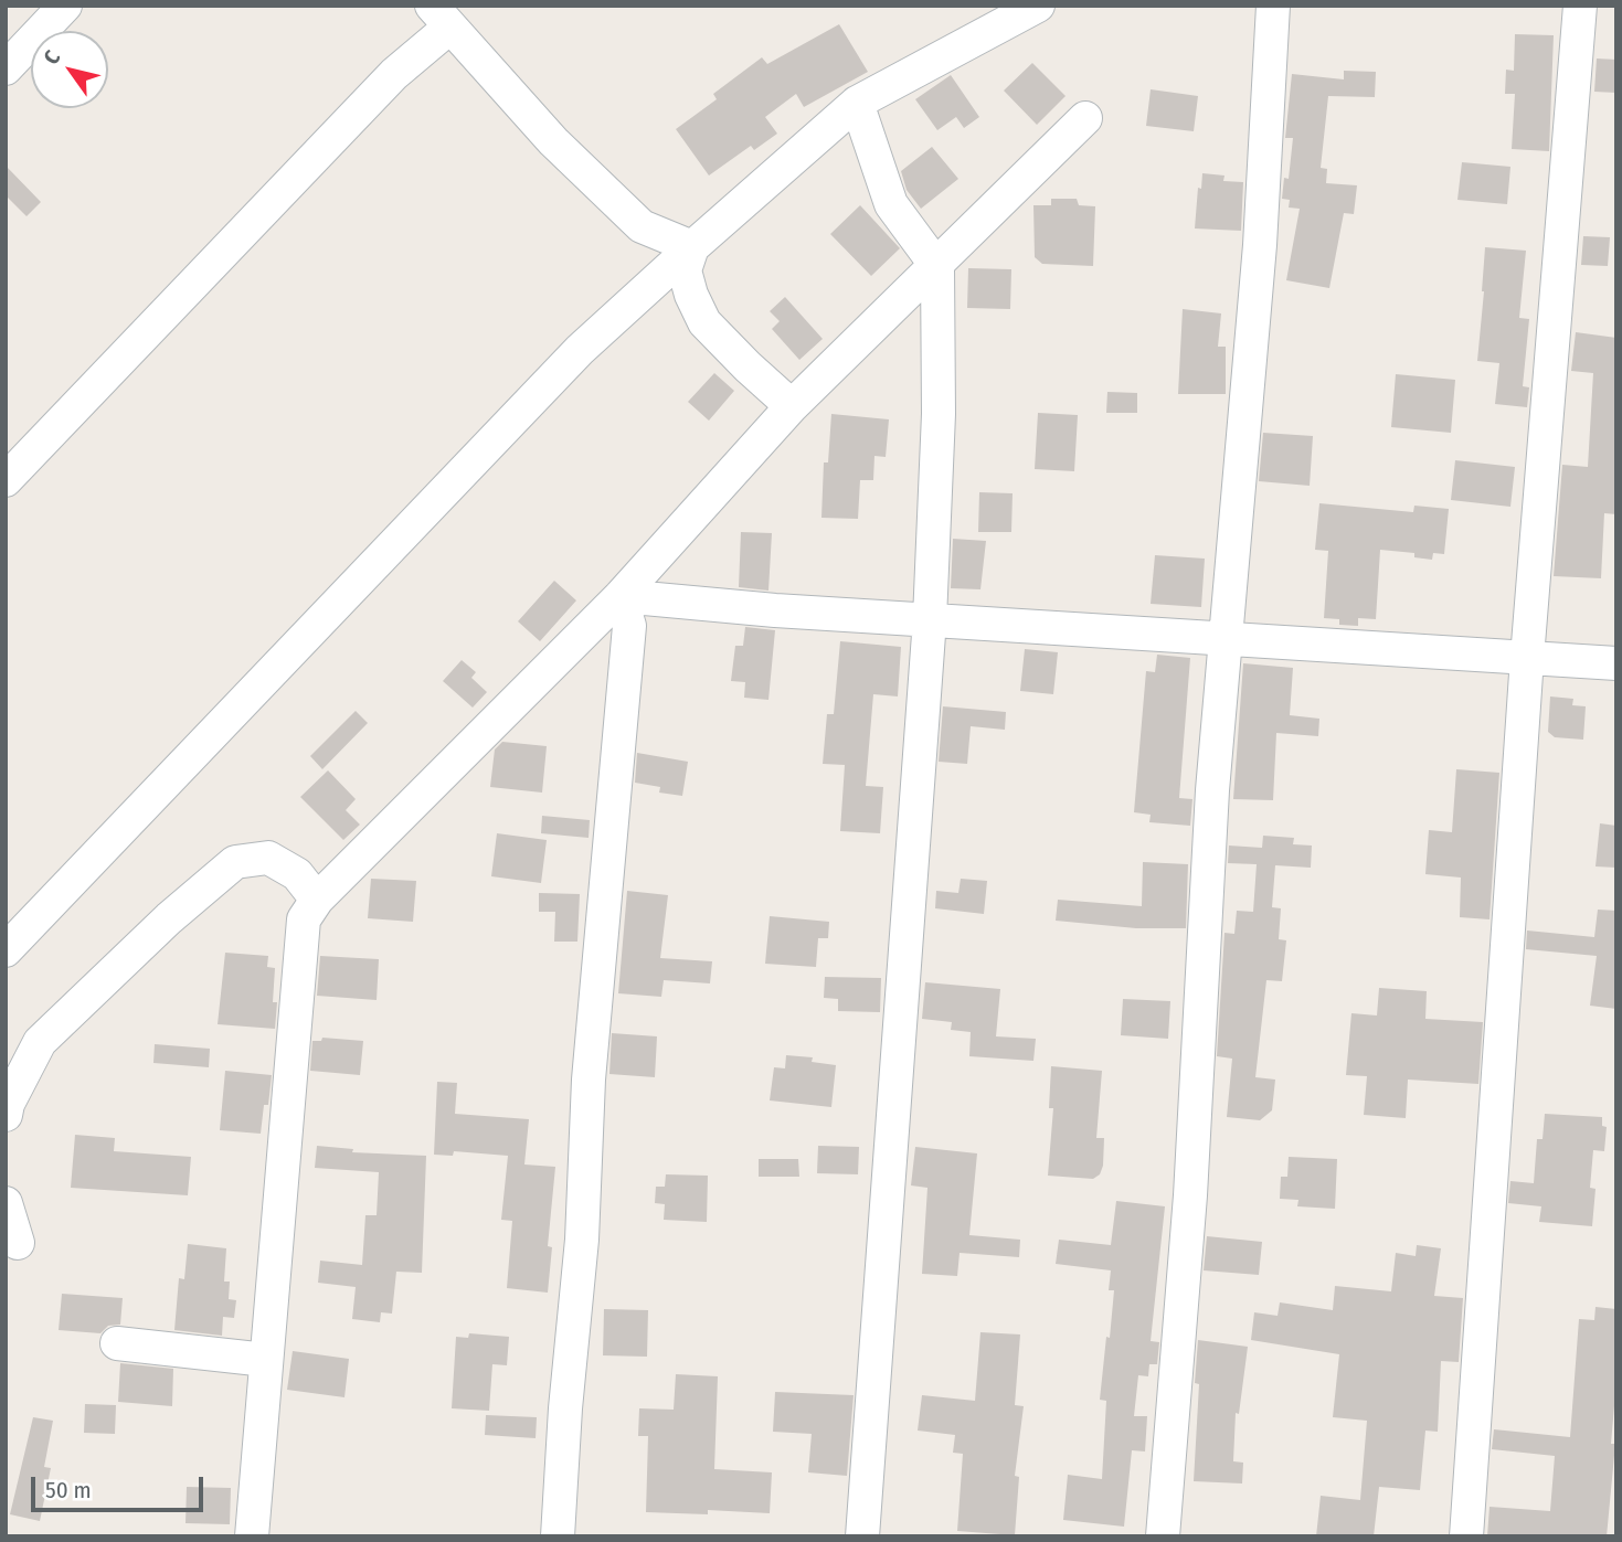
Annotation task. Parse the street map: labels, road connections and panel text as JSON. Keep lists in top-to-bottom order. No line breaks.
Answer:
{"scale_bar":"50 m","north":"top left"}
